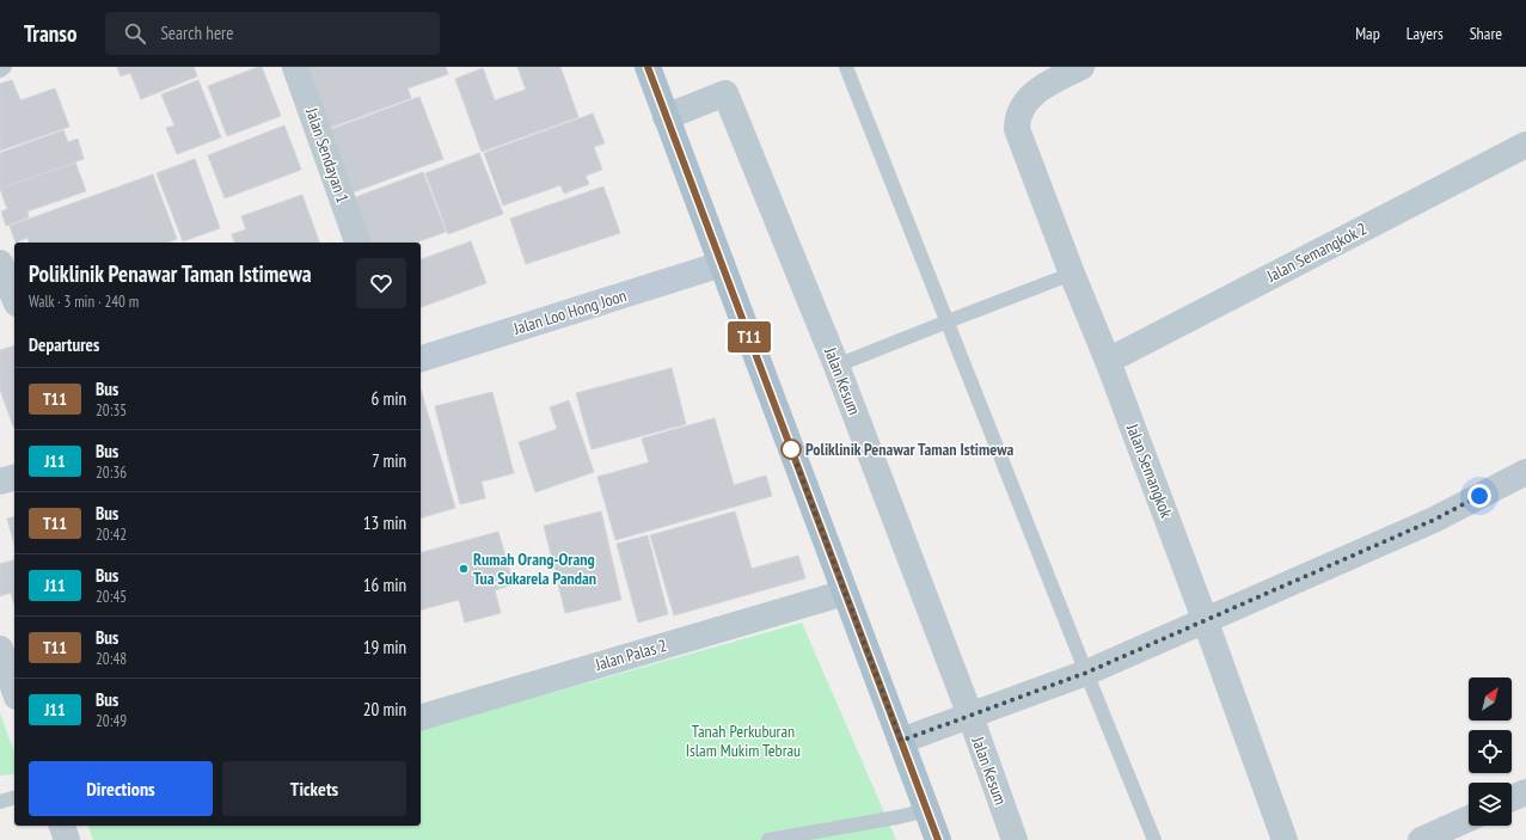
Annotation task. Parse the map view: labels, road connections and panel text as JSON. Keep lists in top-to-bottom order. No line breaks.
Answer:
{"streets":{"street":["Jalan Sendayan 1","Jalan Semangkok 2","Jalan Loo Hong Joon","Jalan Kesum","Jalan Semangkok","Jalan Palas 2"]},"crossings":[["Jalan Semangkok 2","Jalan Semangkok"]],"parks":["Tanah Perkuburan Islam Mukim Tebrau"],"places":["Poliklinik Penawar Taman Istimewa","Rumah Orang-Orang Tua Sukarela Pandan"],"lines":["bus line T11"],"north":"top right","page":{"header":"Transo","search":"Search here","nav":["Map","Layers","Share"],"on_map":"T11","heading":[["Poliklinik Penawar Taman Istimewa","Walk · 3 min · 240 m"],"Departures"],"list":[{"mark":"T11","name":"Bus","note":"20:35","value":"6 min"},{"mark":"J11","name":"Bus","note":"20:36","value":"7 min"},{"mark":"T11","name":"Bus","note":"20:42","value":"13 min"},{"mark":"J11","name":"Bus","note":"20:45","value":"16 min"},{"mark":"T11","name":"Bus","note":"20:48","value":"19 min"},{"mark":"J11","name":"Bus","note":"20:49","value":"20 min"}],"buttons":["Directions","Tickets"]}}
